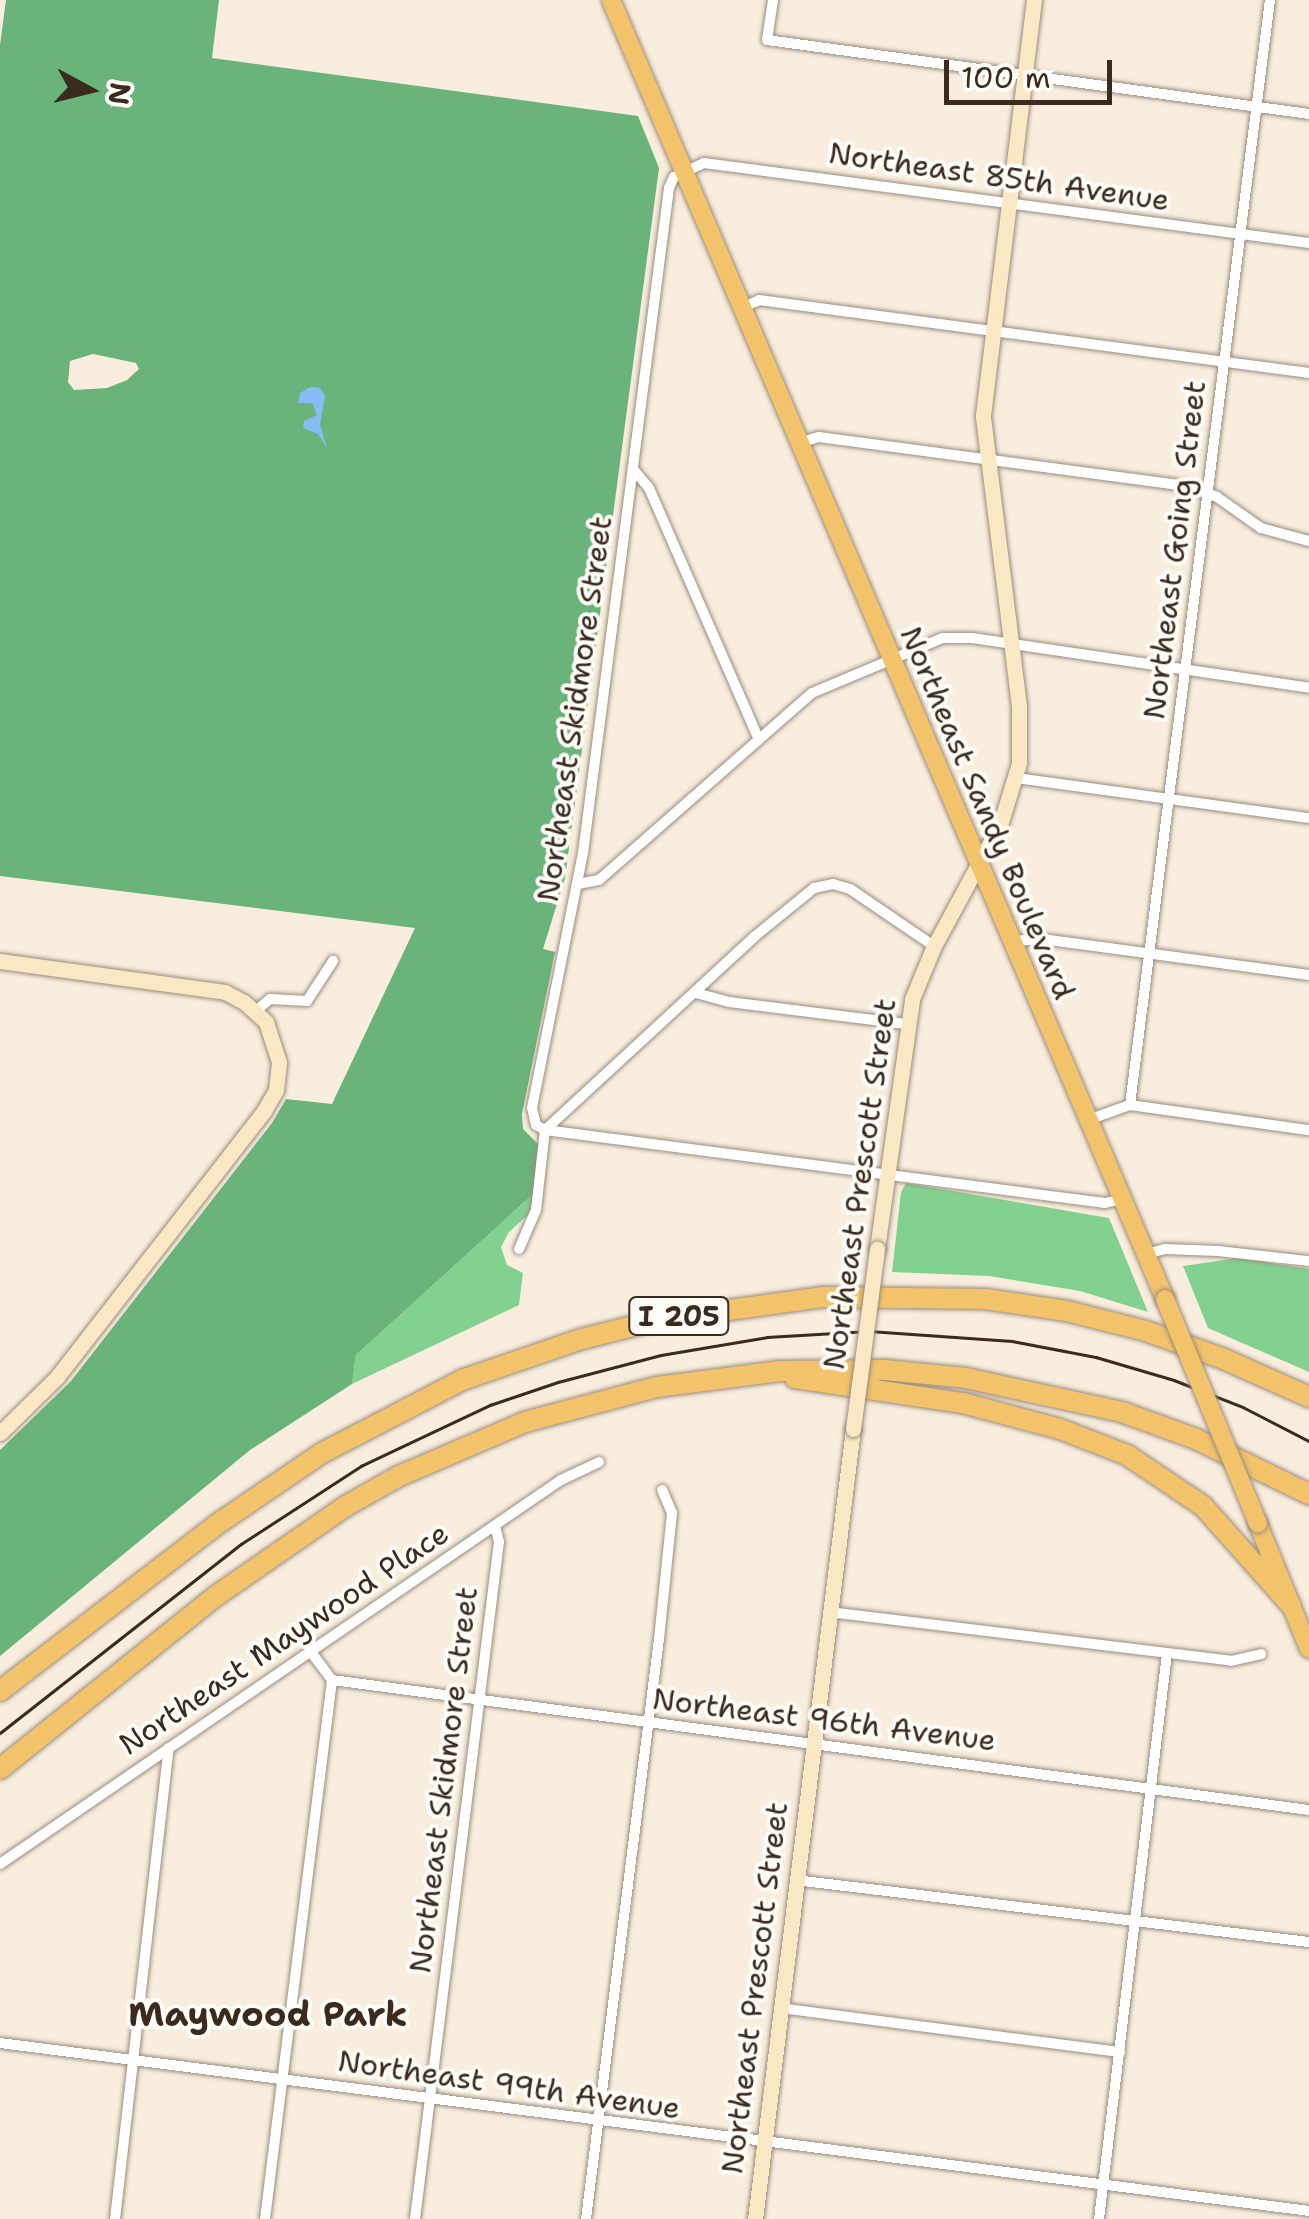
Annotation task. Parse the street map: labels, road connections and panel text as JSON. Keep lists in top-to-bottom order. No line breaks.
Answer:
{"streets":{"highway":["I 205"],"main road":["Northeast Sandy Boulevard"],"street":["Northeast 85th Avenue","Northeast Going Street","Northeast Skidmore Street","Northeast Prescott Street","Northeast Maywood Place","Northeast 96th Avenue","Northeast 99th Avenue"]},"crossings":[["Northeast 85th Avenue","Northeast Going Street"],["Northeast 85th Avenue","Northeast Skidmore Street"],["Northeast 85th Avenue","Northeast Sandy Boulevard"],["Northeast 85th Avenue","Northeast Prescott Street"],["Northeast Skidmore Street","Northeast Sandy Boulevard"],["Northeast Skidmore Street","Northeast Maywood Place"],["Northeast Skidmore Street","Northeast 96th Avenue"],["Northeast Skidmore Street","Northeast 99th Avenue"],["Northeast Sandy Boulevard","Northeast Prescott Street"],["Northeast Prescott Street","Northeast 96th Avenue"],["Northeast Prescott Street","Northeast 99th Avenue"]],"districts":["Maywood Park"],"scale_bar":"100 m","north":"right"}
